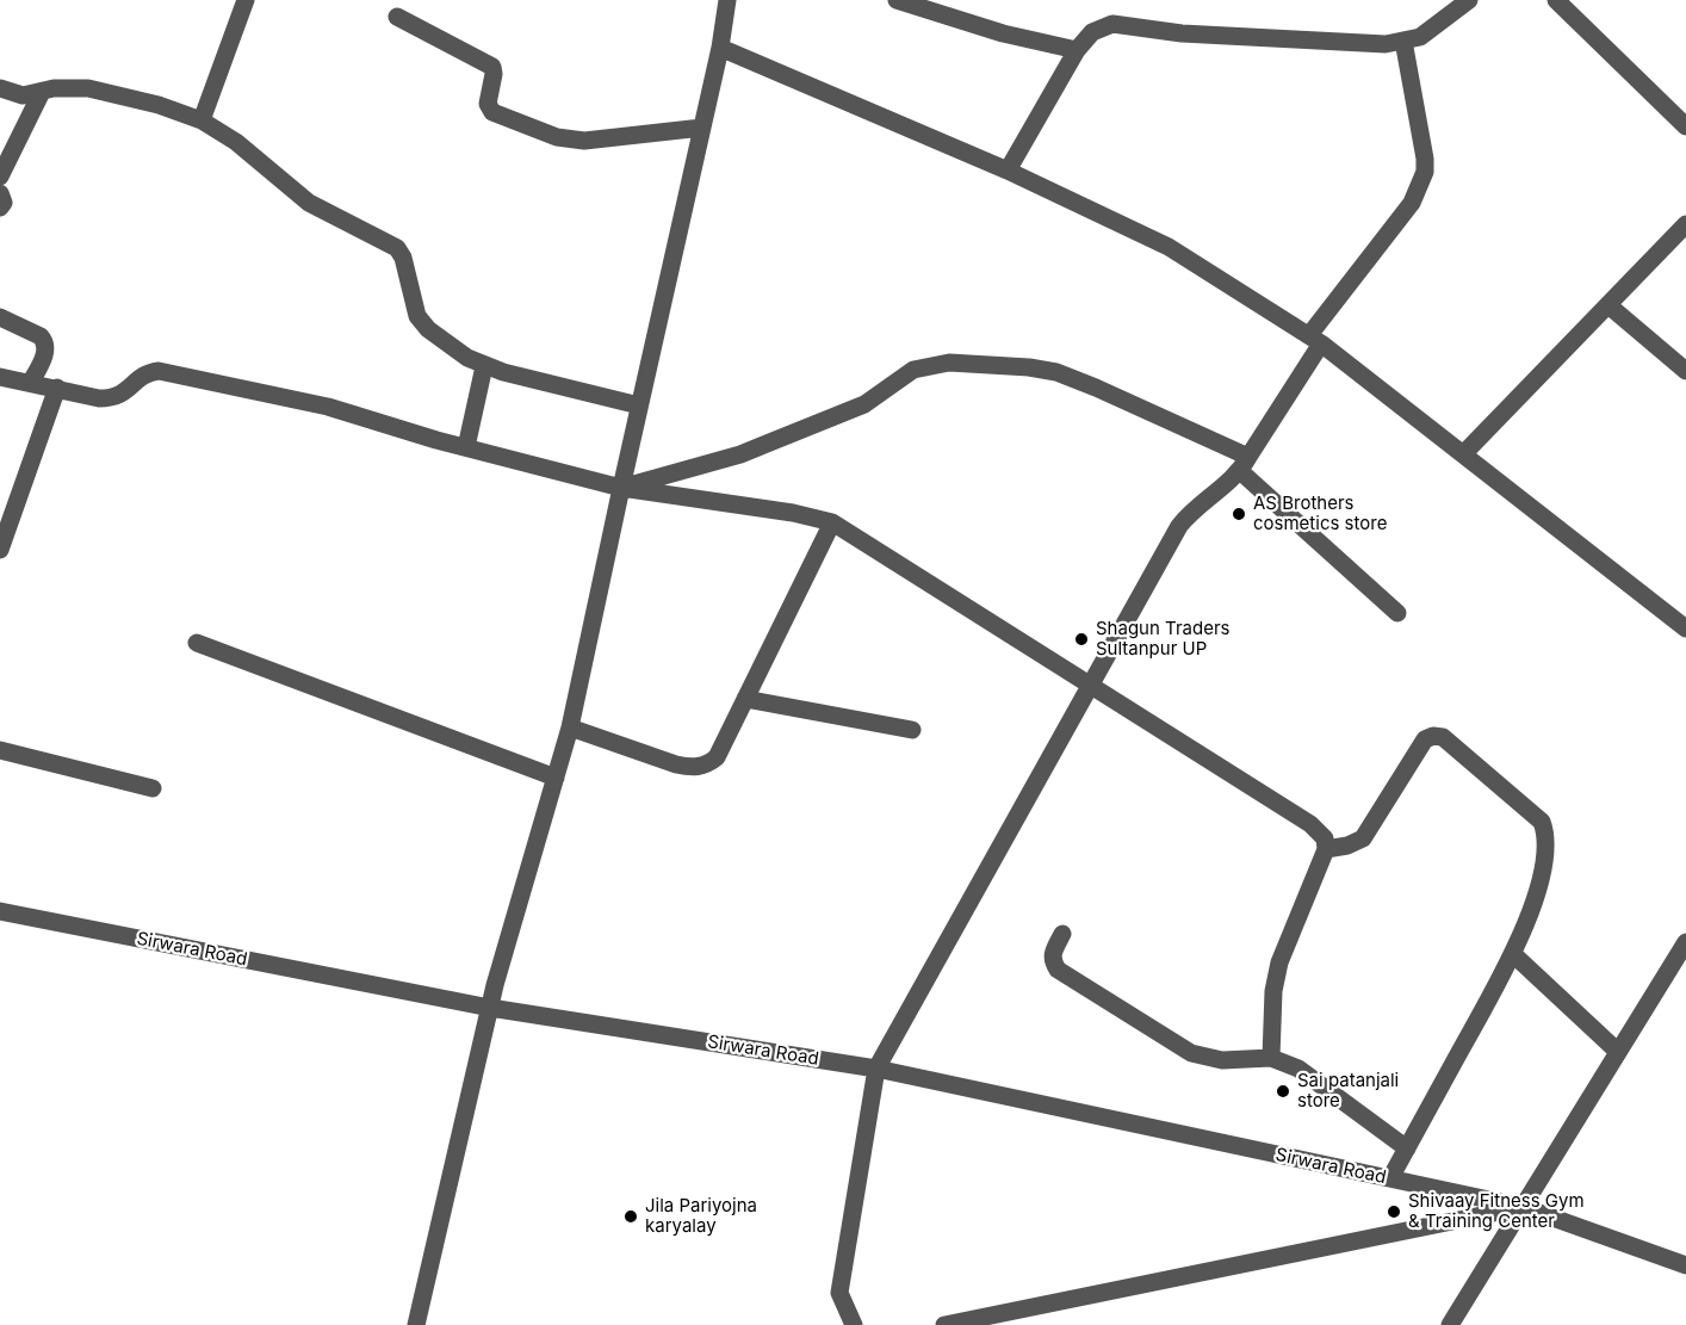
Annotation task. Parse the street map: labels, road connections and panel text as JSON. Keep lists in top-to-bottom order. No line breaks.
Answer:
{"streets":{"street":["Sirwara Road"]},"places":["AS Brothers cosmetics store","Shagun Traders Sultanpur UP","Sai patanjali store","Shivaay Fitness Gym & Training Center","Jila Pariyojna karyalay"]}
